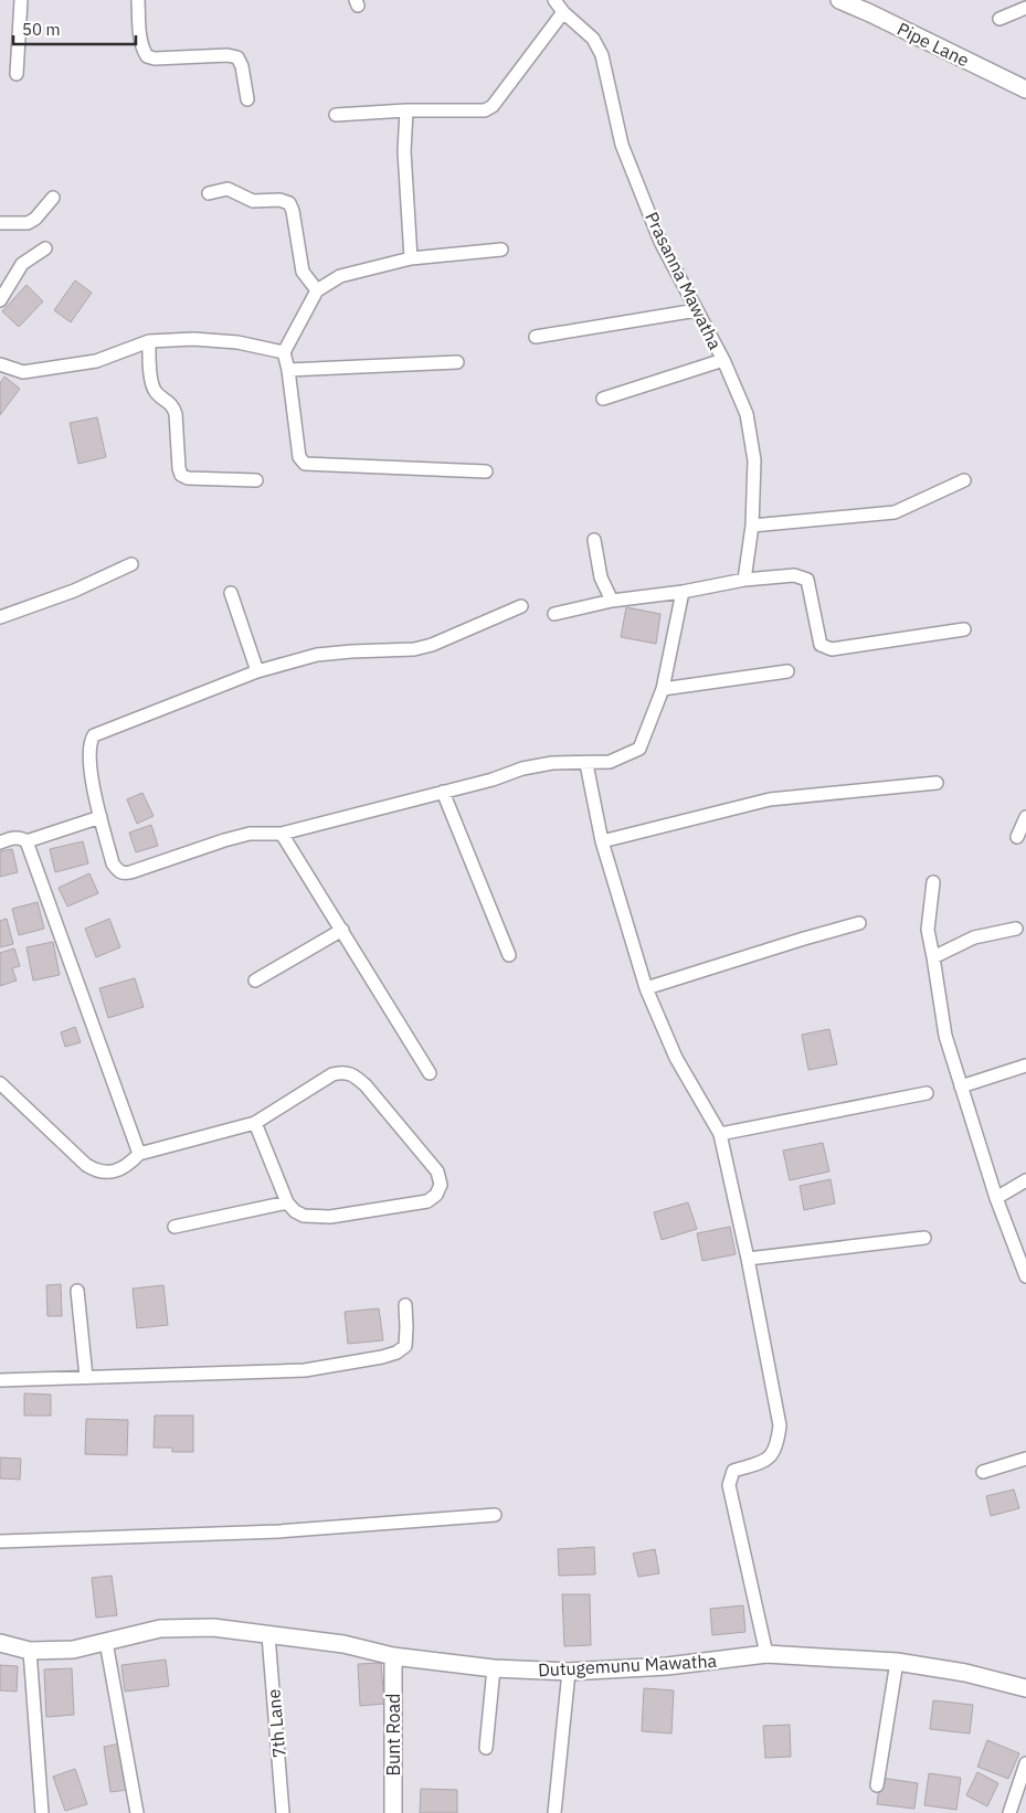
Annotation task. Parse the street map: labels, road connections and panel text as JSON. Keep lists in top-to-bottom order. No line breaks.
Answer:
{"streets":{"street":["Pipe Lane","Prasanna Mawatha","Dutugemunu Mawatha","7th Lane","Bunt Road"]},"crossings":[["Dutugemunu Mawatha","7th Lane"],["Dutugemunu Mawatha","Bunt Road"]],"scale_bar":"50 m"}
